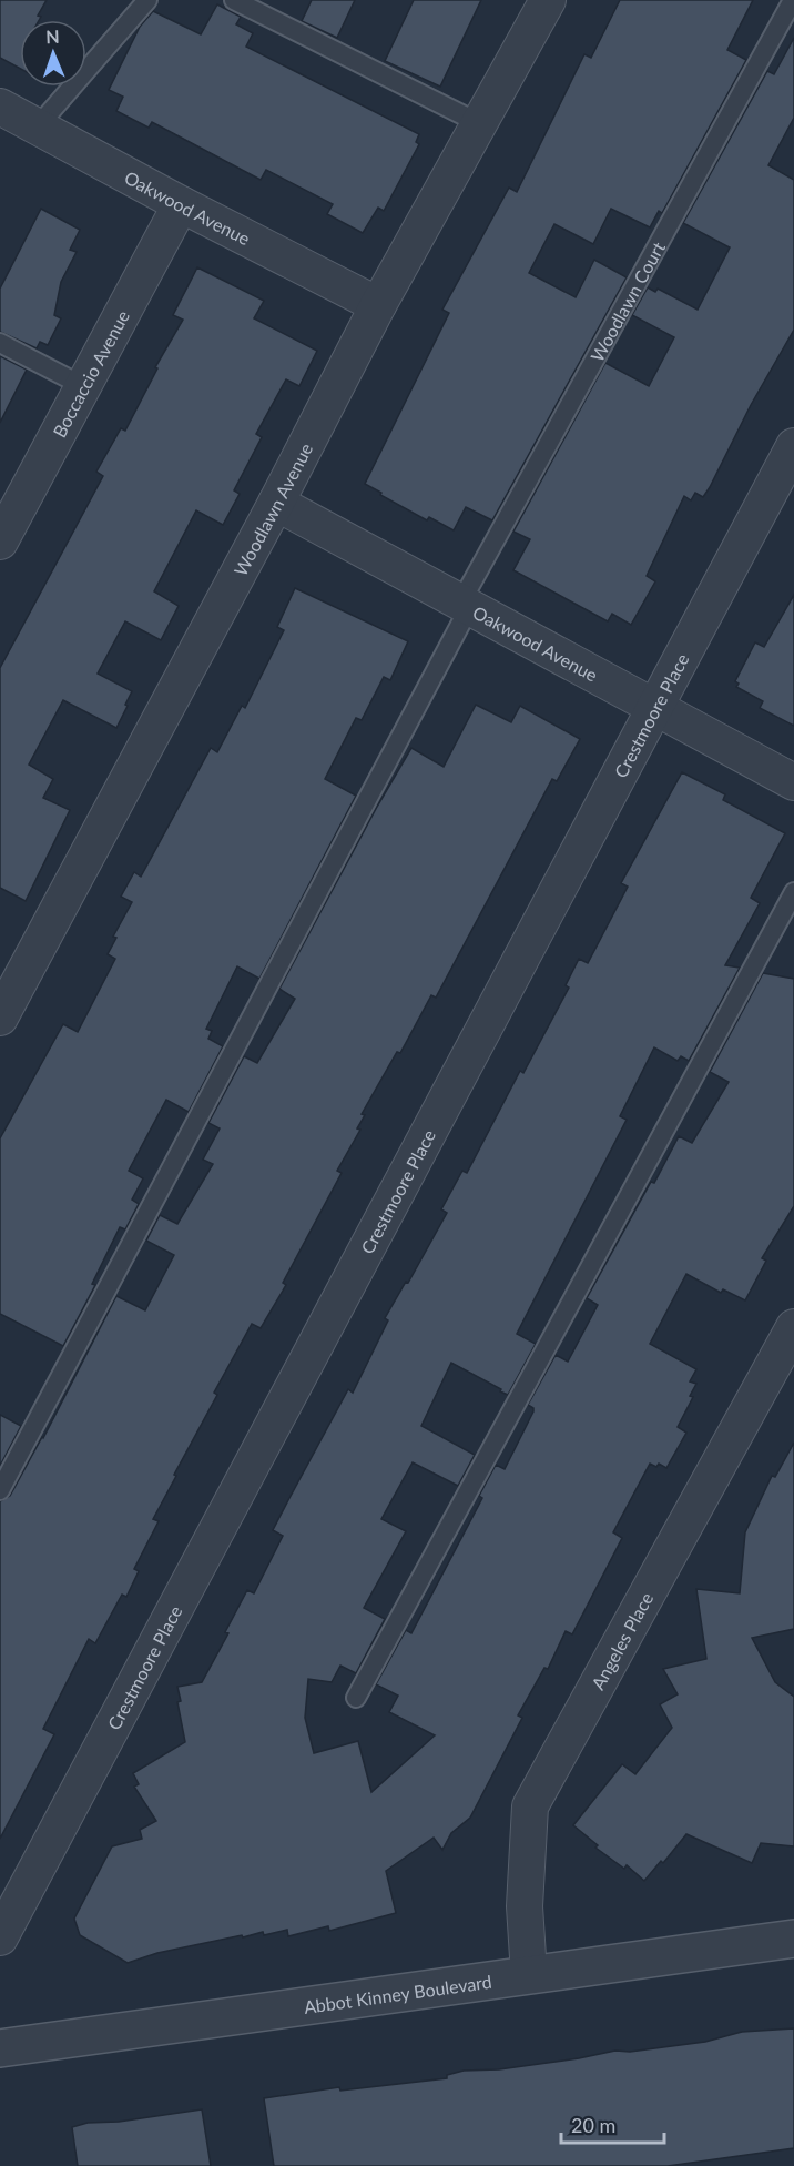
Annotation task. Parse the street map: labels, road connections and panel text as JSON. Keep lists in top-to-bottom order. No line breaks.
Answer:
{"streets":{"street":["Oakwood Avenue","Boccaccio Avenue","Woodlawn Avenue","Crestmoore Place","Angeles Place","Abbot Kinney Boulevard"],"lane":["Woodlawn Court"]},"crossings":[["Oakwood Avenue","Woodlawn Court"],["Oakwood Avenue","Boccaccio Avenue"],["Oakwood Avenue","Woodlawn Avenue"],["Oakwood Avenue","Crestmoore Place"],["Angeles Place","Abbot Kinney Boulevard"]],"scale_bar":"20 m","north":"top"}
